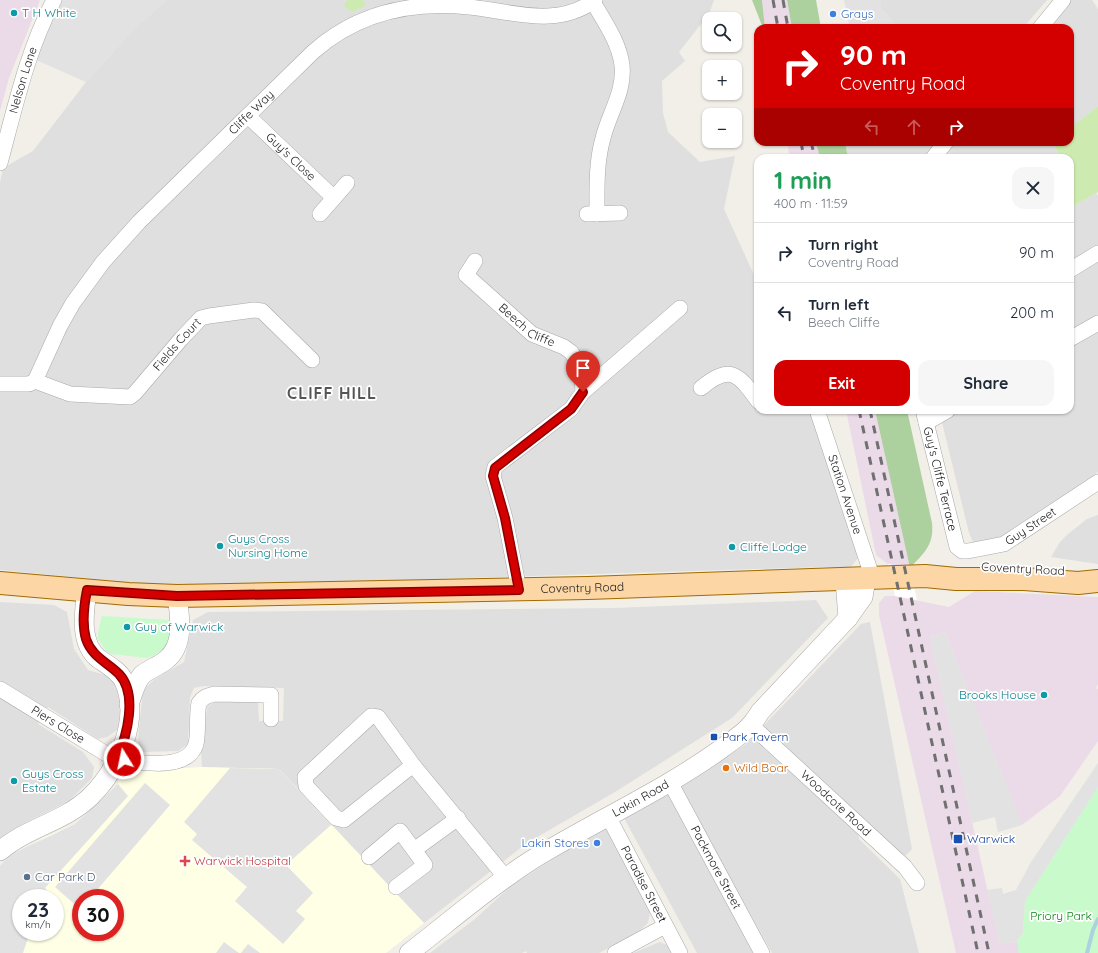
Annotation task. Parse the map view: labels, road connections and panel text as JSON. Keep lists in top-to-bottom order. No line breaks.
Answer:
{"streets":{"main road":["Coventry Road"],"street":["Nelson Lane","Cliffe Way","Guy's Close","Beech Cliffe","Fields Court","Guy's Cliffe Terrace","Station Avenue","Guy Street","Piers Close","Lakin Road","Woodcote Road","Packmore Street","Paradise Street"]},"crossings":[["Cliffe Way","Guy's Close"],["Cliffe Way","Fields Court"],["Guy's Cliffe Terrace","Guy Street"],["Station Avenue","Coventry Road"],["Station Avenue","Lakin Road"],["Coventry Road","Lakin Road"],["Lakin Road","Woodcote Road"],["Lakin Road","Packmore Street"],["Lakin Road","Paradise Street"]],"districts":["CLIFF HILL"],"parks":["Priory Park"],"places":{"other":["T H White","Grays","Guys Cross Nursing Home","Cliffe Lodge","Guy of Warwick","Brooks House","Wild Boar","Guys Cross Estate","Lakin Stores","Car Park D"],"transit":["Park Tavern","Warwick"],"health":["Warwick Hospital"]},"page":{"map_buttons":["+","−"],"turn":["90 m","Coventry Road"],"heading":["1 min","400 m · 11:59"],"list":[{"name":"Turn right","note":"Coventry Road","value":"90 m"},{"name":"Turn left","note":"Beech Cliffe","value":"200 m"}],"buttons":["Exit","Share"],"speed":"23 km/h","limit":"30"}}
